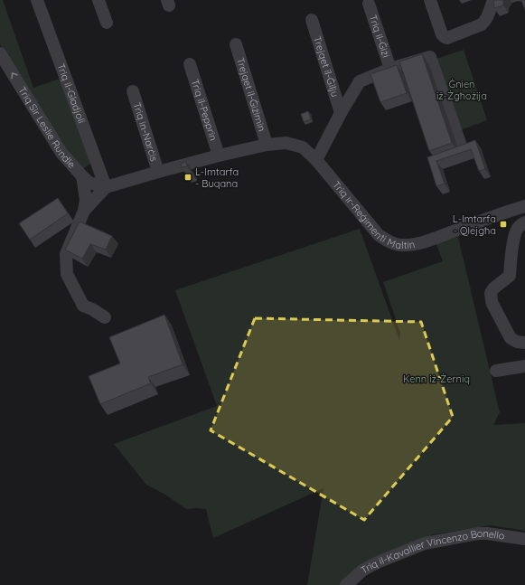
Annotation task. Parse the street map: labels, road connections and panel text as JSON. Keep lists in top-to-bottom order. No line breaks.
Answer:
{"streets":{"street":["Triq il-Ġiżi","Trejqet il-Ġilju","Triq il-Gladjoli","Trejqet il-Ġiżimin","Triq il-Pepprin","Triq Sir Leslie Rundle","Triq in-Narċis","Triq ir-Reġimenti Maltin","Triq il-Kavallier Vincenzo Bonello"]},"crossings":[["Triq il-Gladjoli","Triq Sir Leslie Rundle"],["Triq il-Gladjoli","Triq ir-Reġimenti Maltin"],["Trejqet il-Ġiżimin","Triq ir-Reġimenti Maltin"],["Triq il-Pepprin","Triq ir-Reġimenti Maltin"],["Triq Sir Leslie Rundle","Triq ir-Reġimenti Maltin"],["Triq in-Narċis","Triq ir-Reġimenti Maltin"]],"one_way":["Triq Sir Leslie Rundle"],"parks":["Ġnien iż-Żgħożija","Kenn iż-Żerniq"],"places":{"transit":["L-Imtarfa - Buqana","L-Imtarfa - Qlejgħa"]}}
